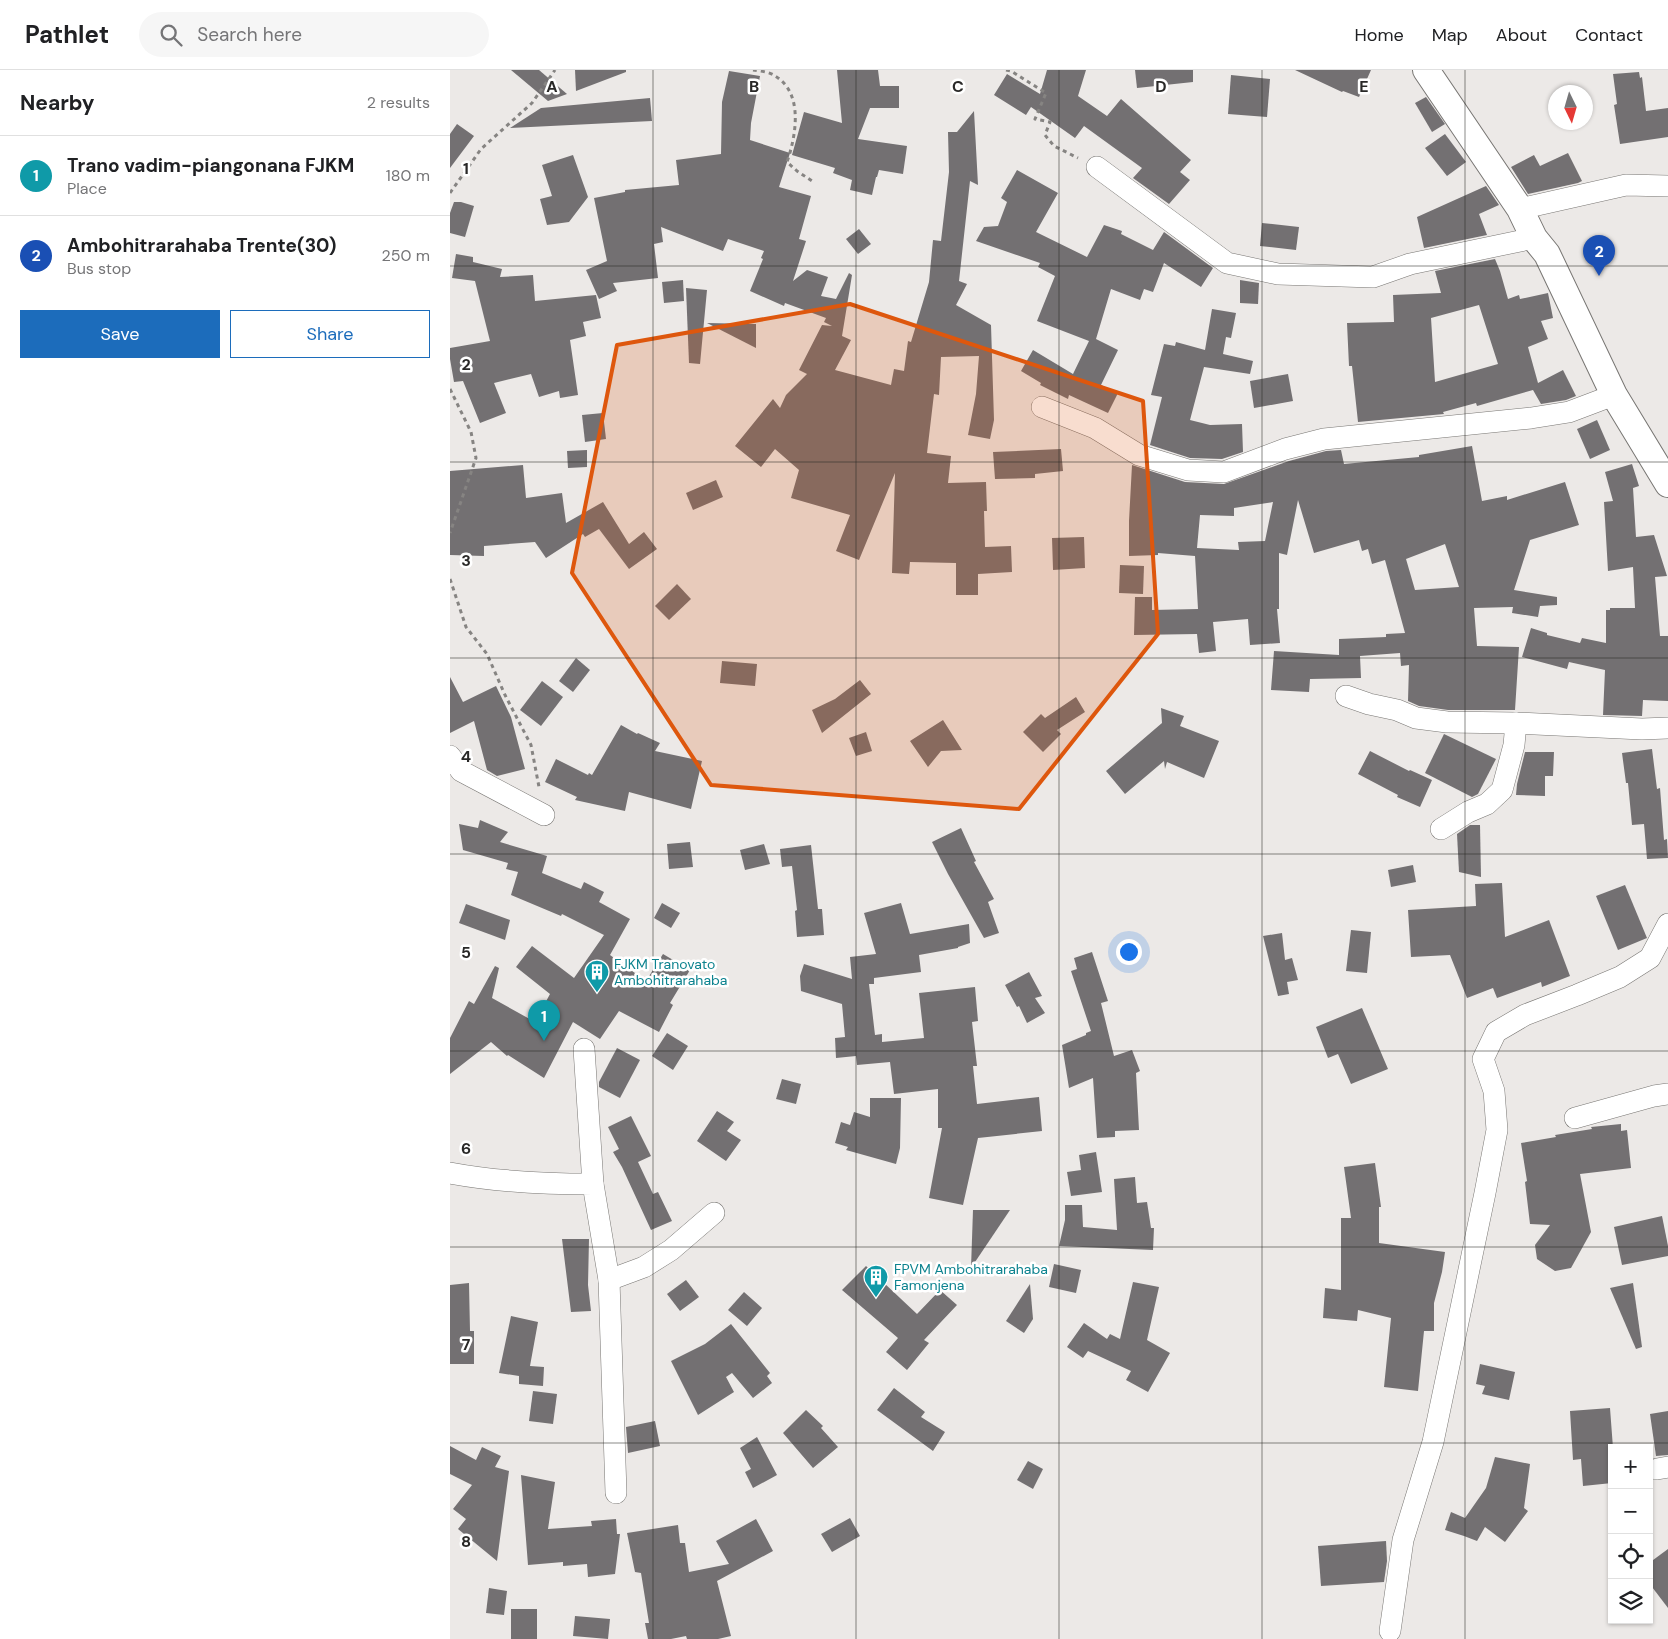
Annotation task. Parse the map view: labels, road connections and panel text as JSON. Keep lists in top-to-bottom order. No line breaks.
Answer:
{"places":{"building":["FJKM Tranovato Ambohitrarahaba","FPVM Ambohitrarahaba Famonjena"]},"north":"bottom","page":{"header":"Pathlet","search":"Search here","nav":["Home","Map","About","Contact"],"heading":["Nearby","2 results"],"list":[{"mark":"1","name":"Trano vadim-piangonana FJKM","note":"Place","value":"180 m"},{"mark":"2","name":"Ambohitrarahaba Trente(30)","note":"Bus stop","value":"250 m"}],"pins":["2","1"],"buttons":["Save","Share"],"map_buttons":["+","−"]},"grid":{"columns":["A","B","C","D","E"],"rows":["1","2","3","4","5","6","7","8"]}}
